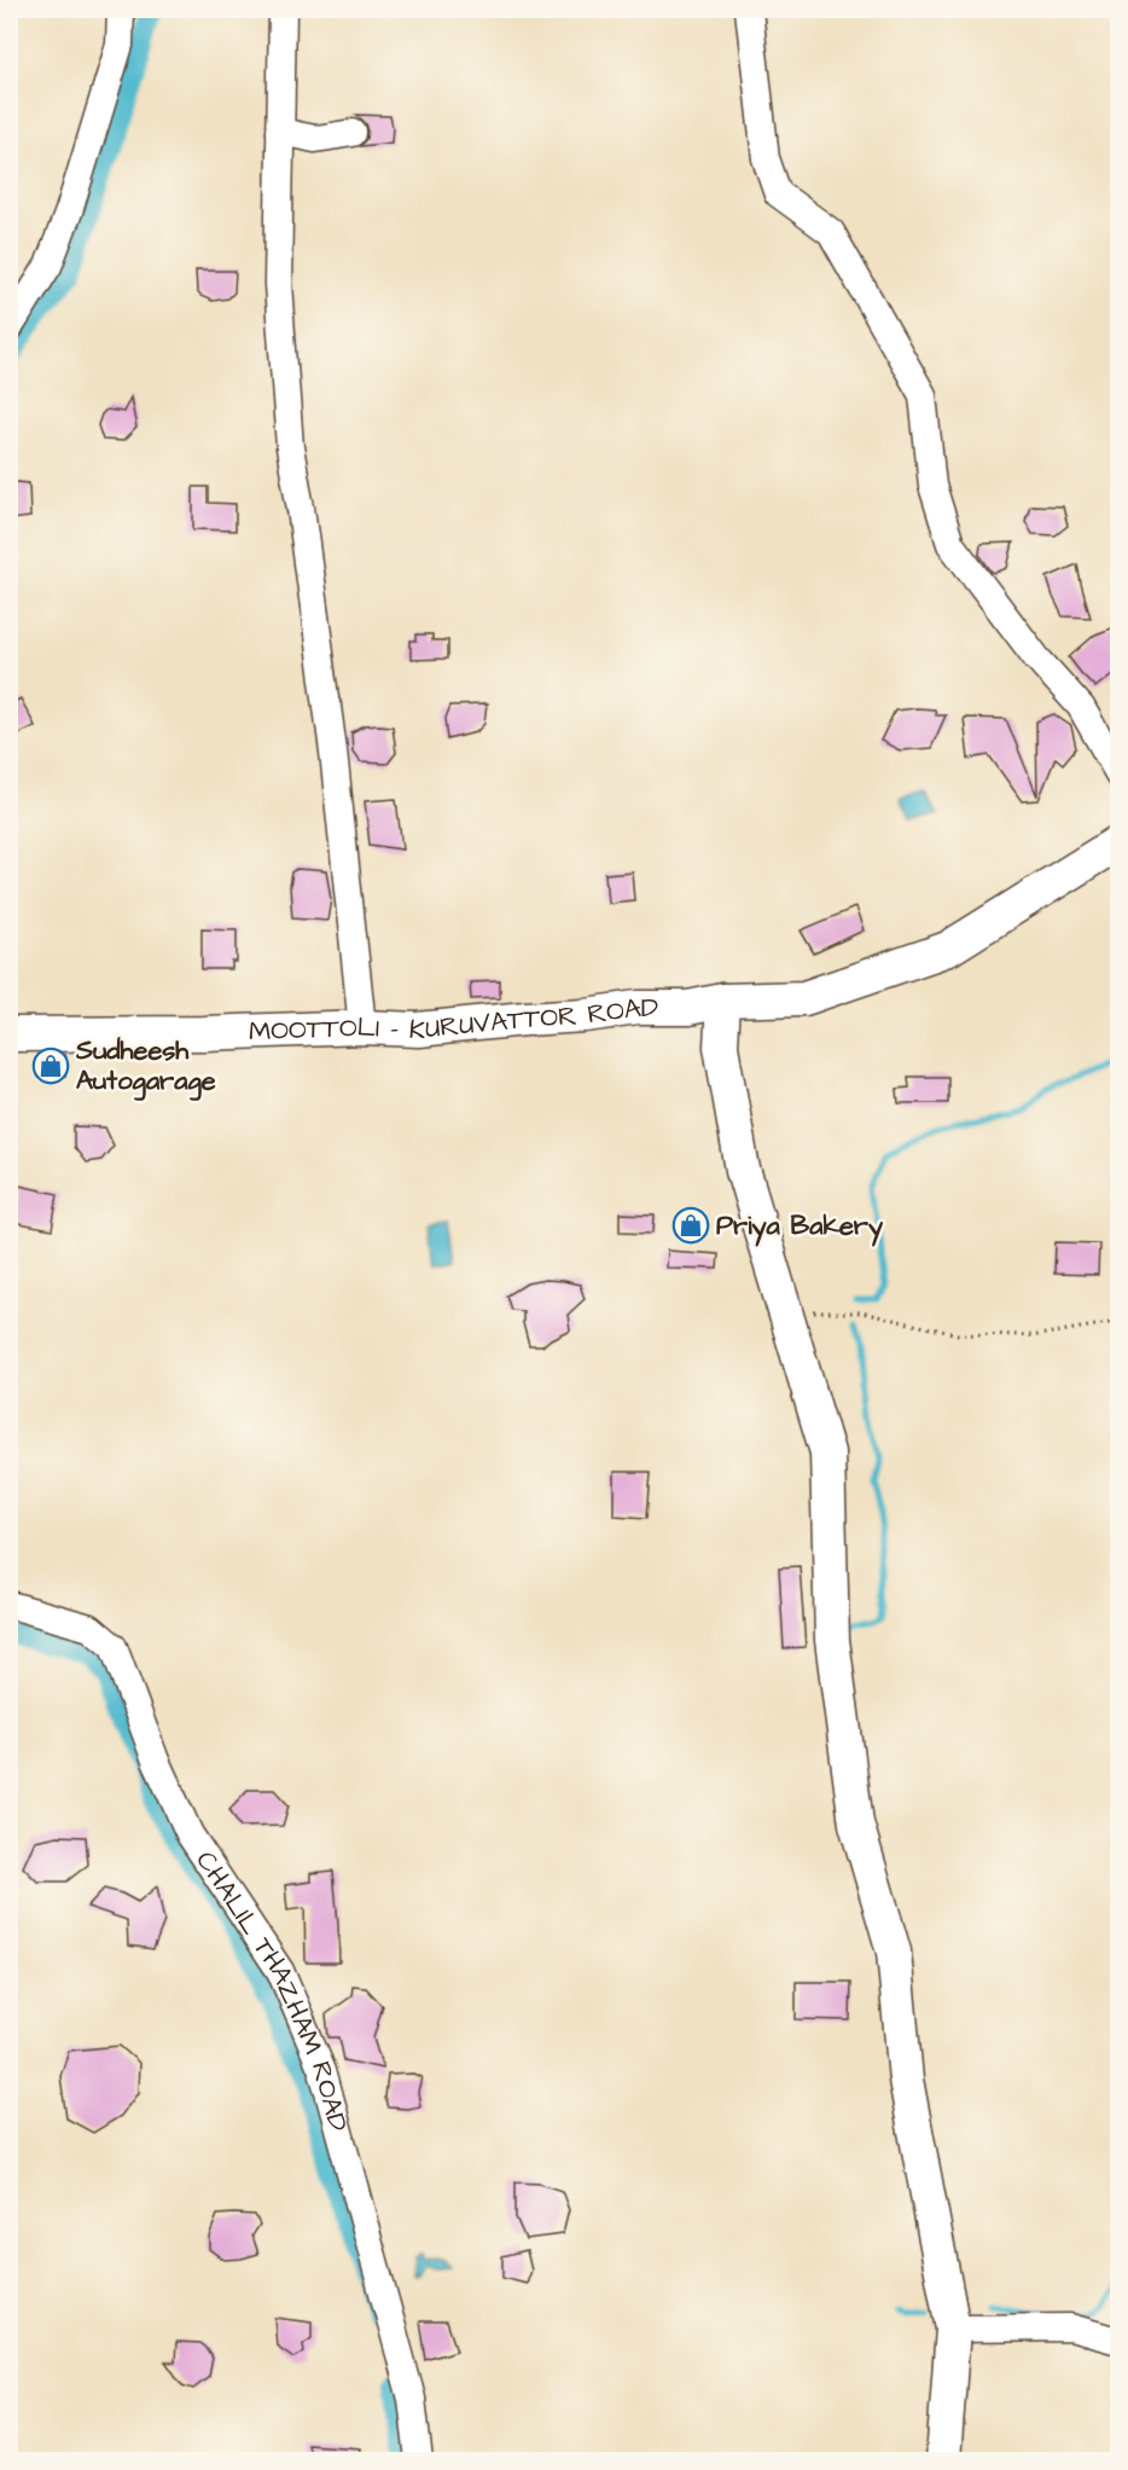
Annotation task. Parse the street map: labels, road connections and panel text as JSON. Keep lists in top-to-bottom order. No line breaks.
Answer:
{"streets":{"main road":["MOOTTOLI - KURUVATTOR ROAD"],"street":["CHALIL THAZHAM ROAD"]},"places":{"shop":["Sudheesh Autogarage","Priya Bakery"]}}
